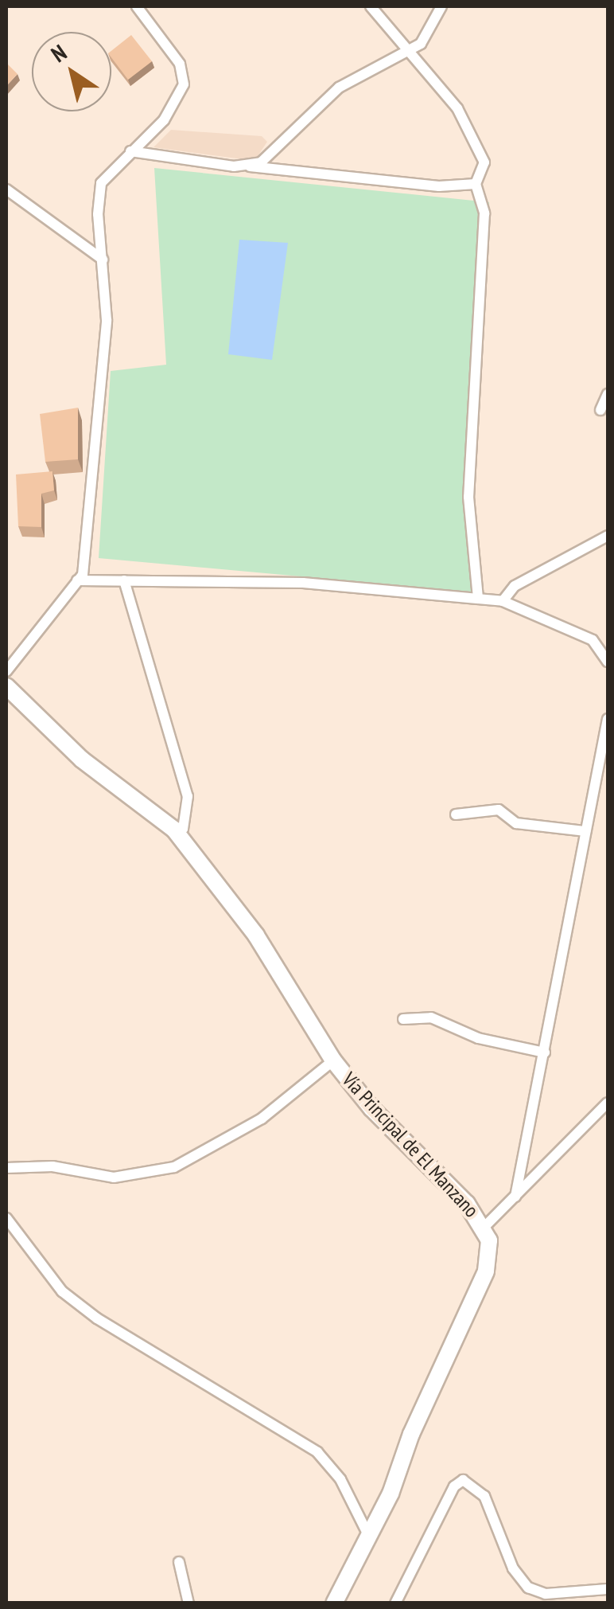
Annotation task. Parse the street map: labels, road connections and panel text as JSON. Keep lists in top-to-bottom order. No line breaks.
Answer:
{"streets":{"main road":["Vía Principal de El Manzano"]},"north":"top left"}
